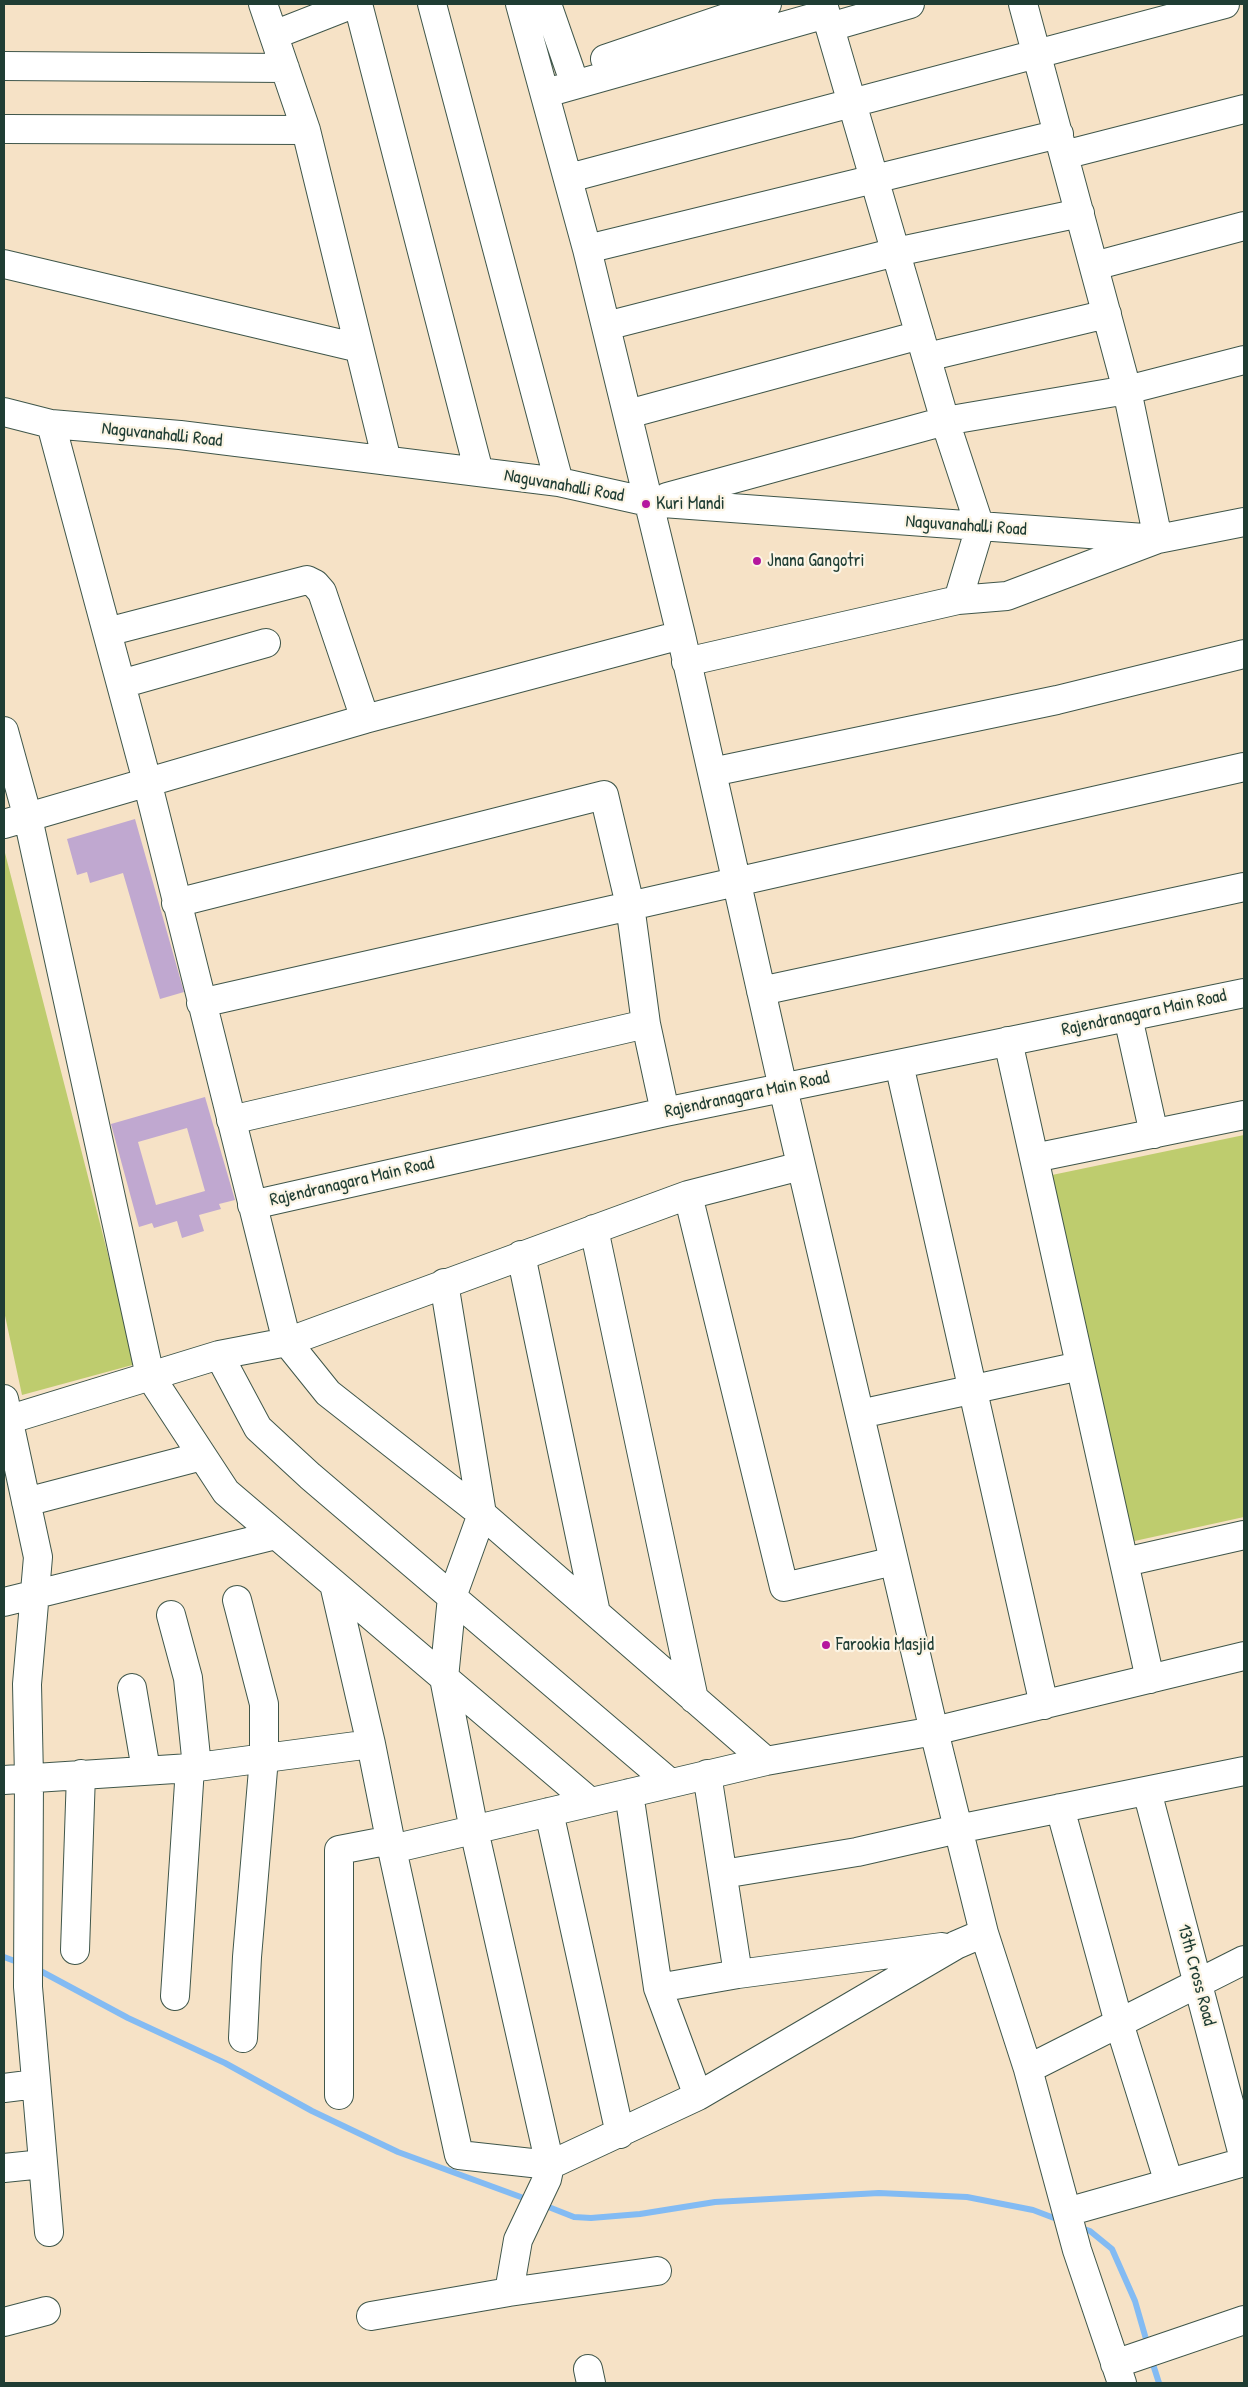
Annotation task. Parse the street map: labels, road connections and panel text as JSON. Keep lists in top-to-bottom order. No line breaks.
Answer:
{"streets":{"street":["Naguvanahalli Road","Rajendranagara Main Road","13th Cross Road"]},"places":["Kuri Mandi","Jnana Gangotri","Farookia Masjid"]}
